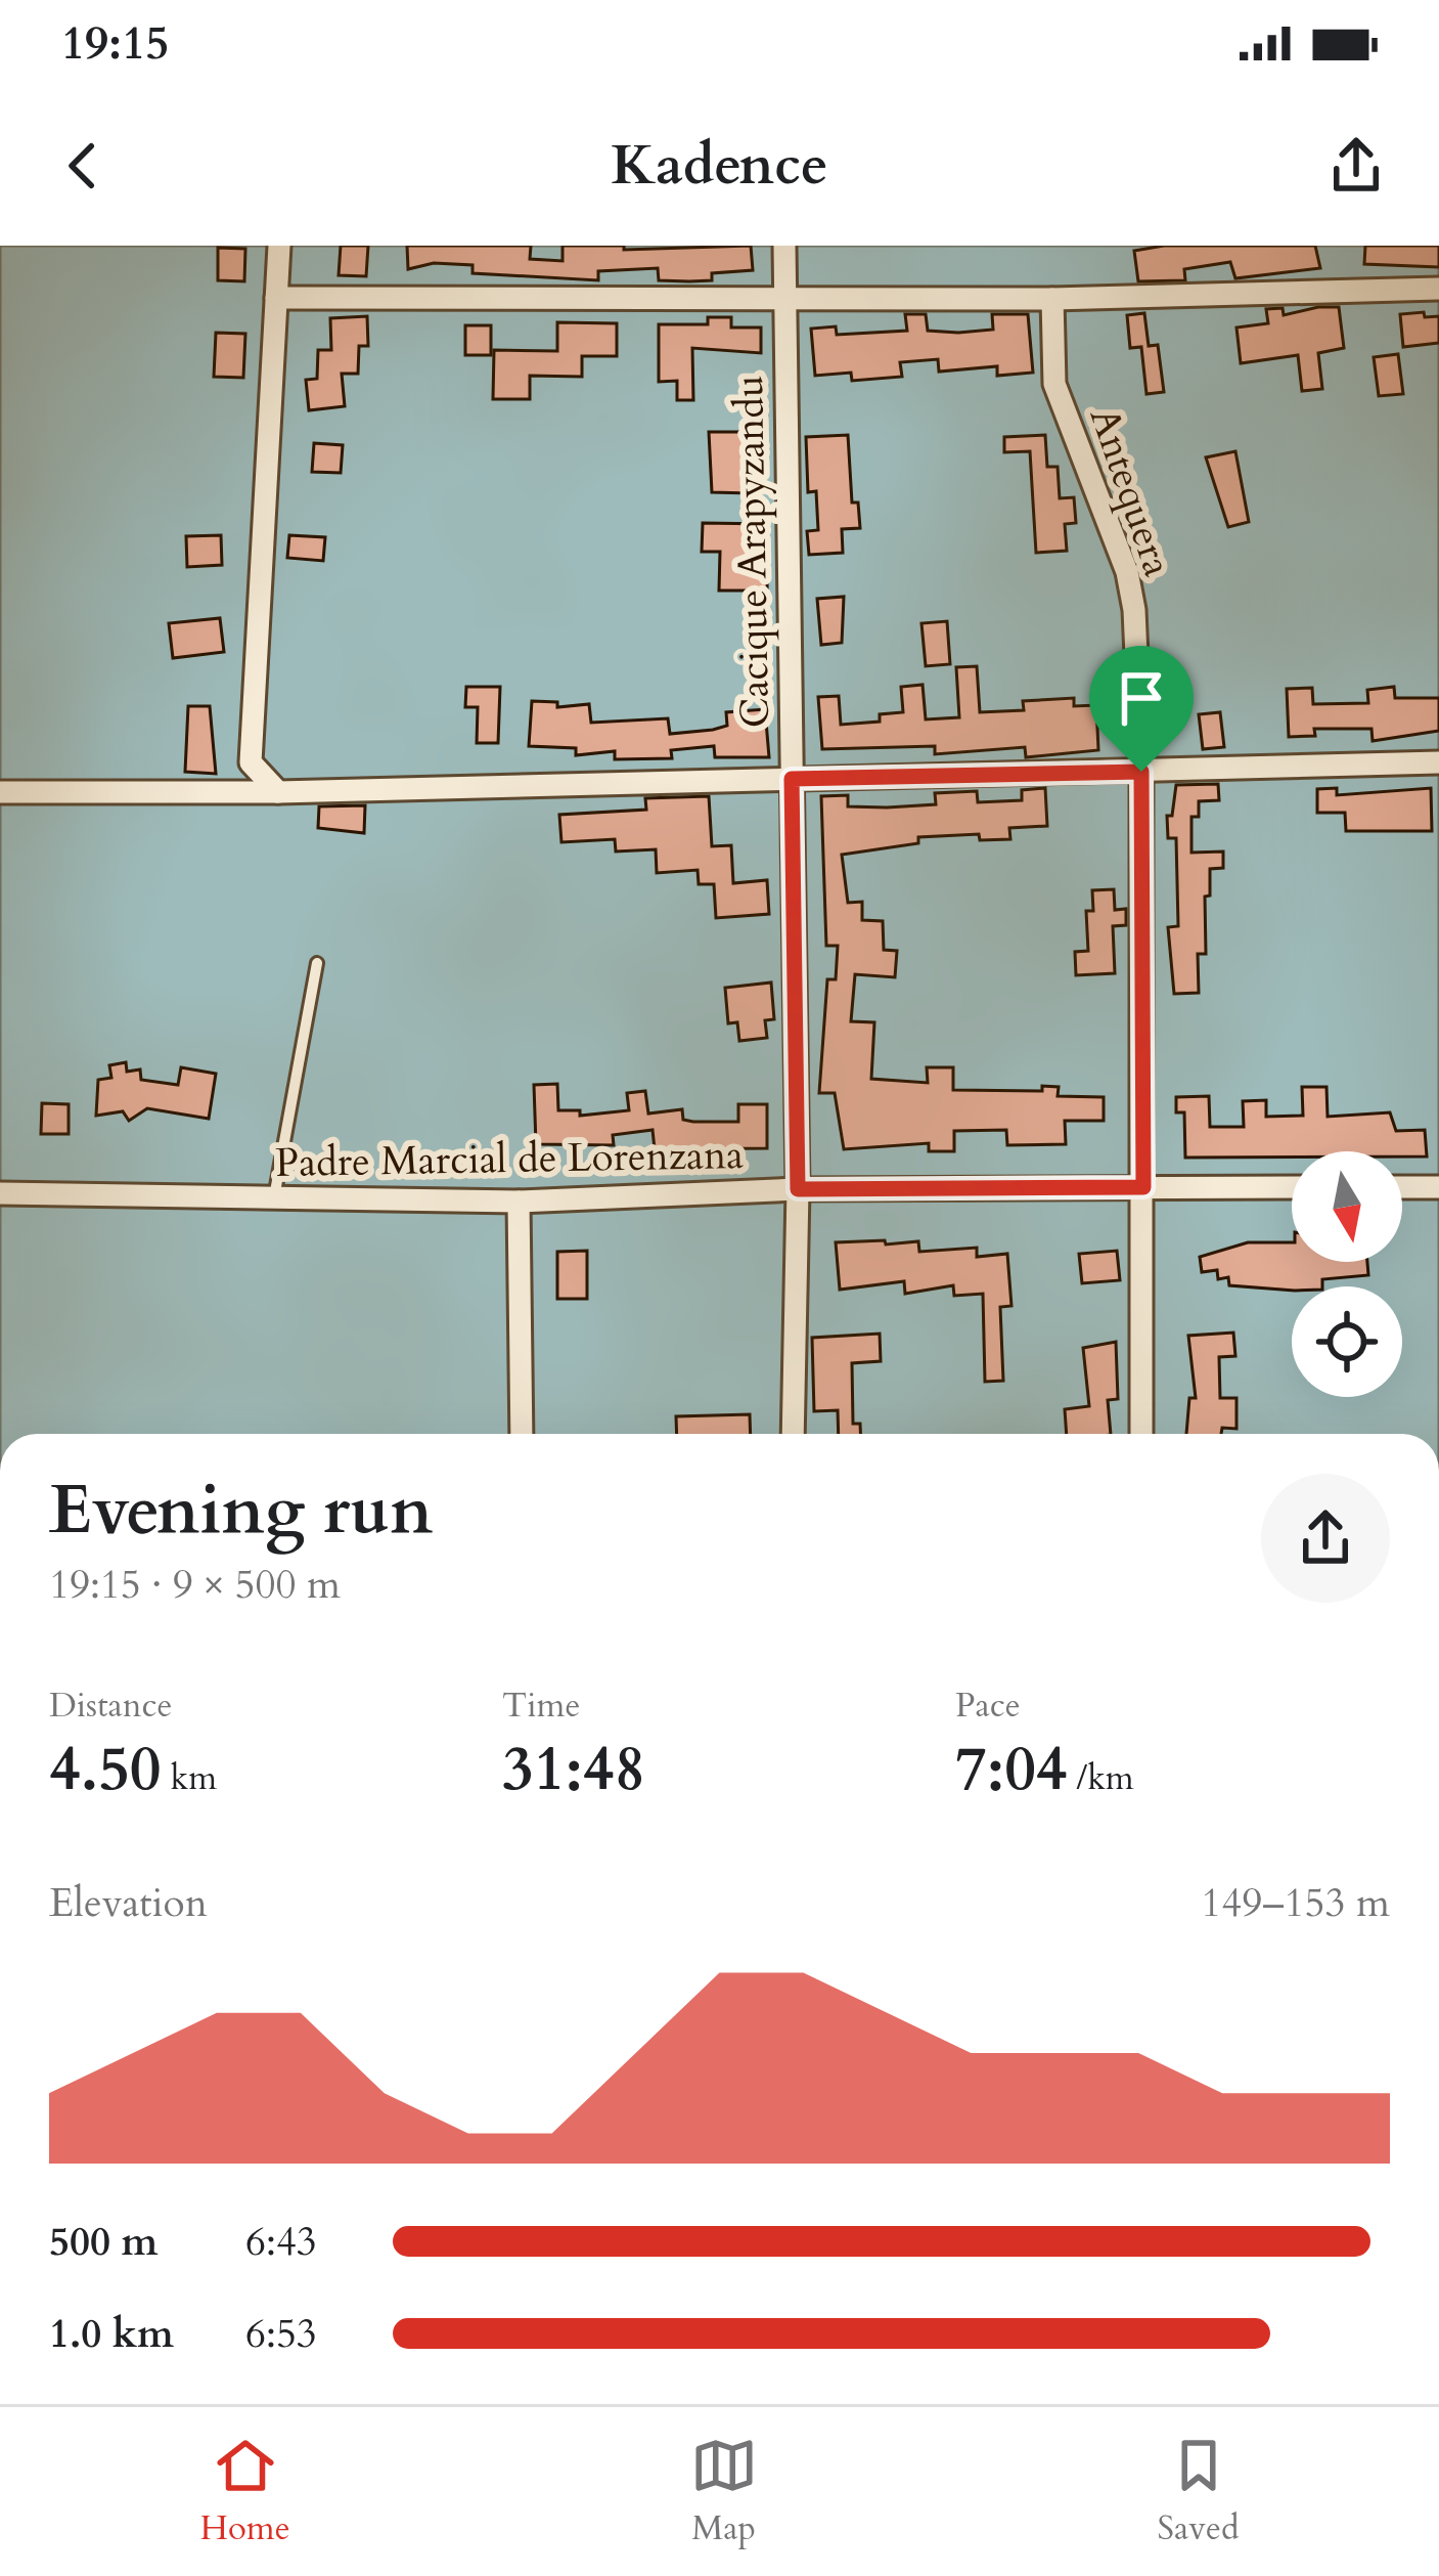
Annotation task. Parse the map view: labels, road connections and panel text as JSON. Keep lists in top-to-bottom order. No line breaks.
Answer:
{"streets":{"street":["Antequera","Cacique Arapyzandu","Padre Marcial de Lorenzana"]},"crossings":[["Antequera","Padre Marcial de Lorenzana"],["Cacique Arapyzandu","Padre Marcial de Lorenzana"]],"north":"bottom","page":{"status":"19:15","header":"Kadence","heading":["Evening run","19:15 · 9 × 500 m"],"stats":[["Distance","4.50 km"],["Time","31:48"],["Pace","7:04 /km"]],"chart":["Elevation","149–153 m"],"list":[{"name":"500 m","note":"6:43"},{"name":"1.0 km","note":"6:53"}],"tabs":["Home","Map","Saved"]}}
